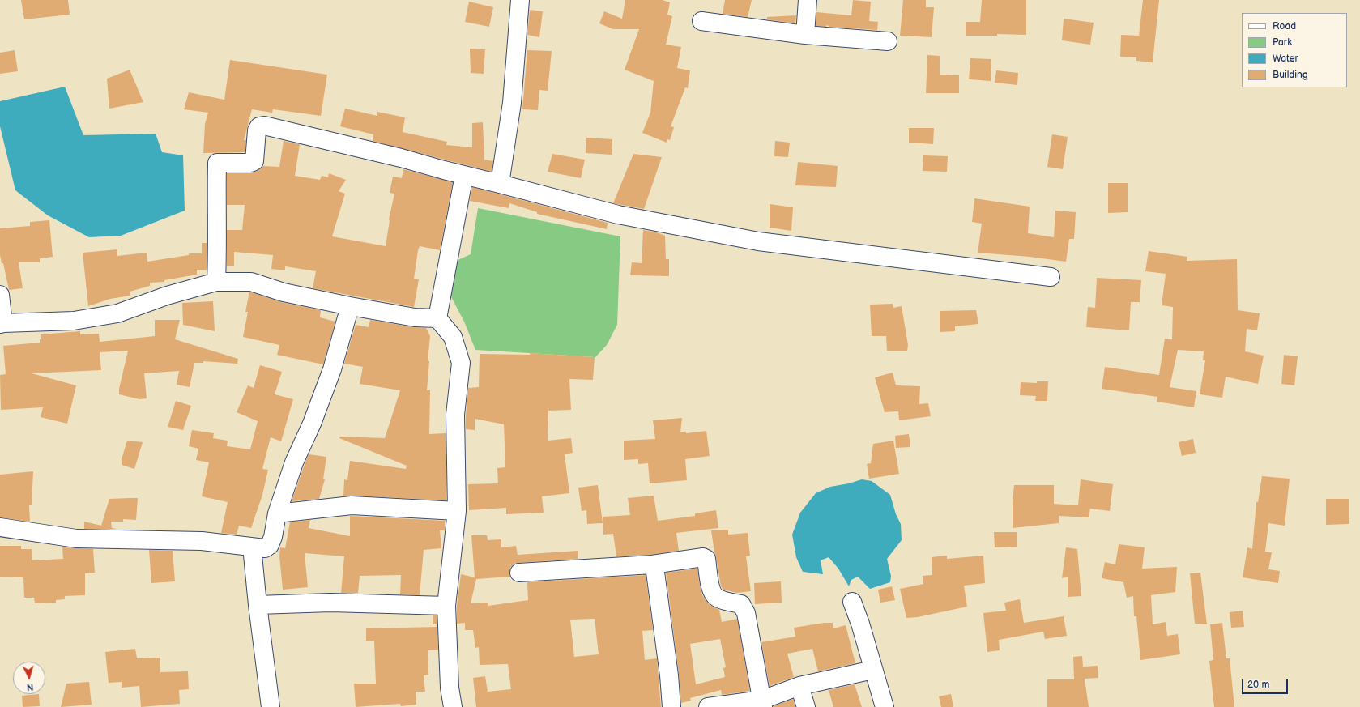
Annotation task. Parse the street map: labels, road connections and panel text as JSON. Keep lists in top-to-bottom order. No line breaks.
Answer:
{"legend":["Road","Park","Water","Building"],"scale_bar":"20 m","north":"bottom"}
